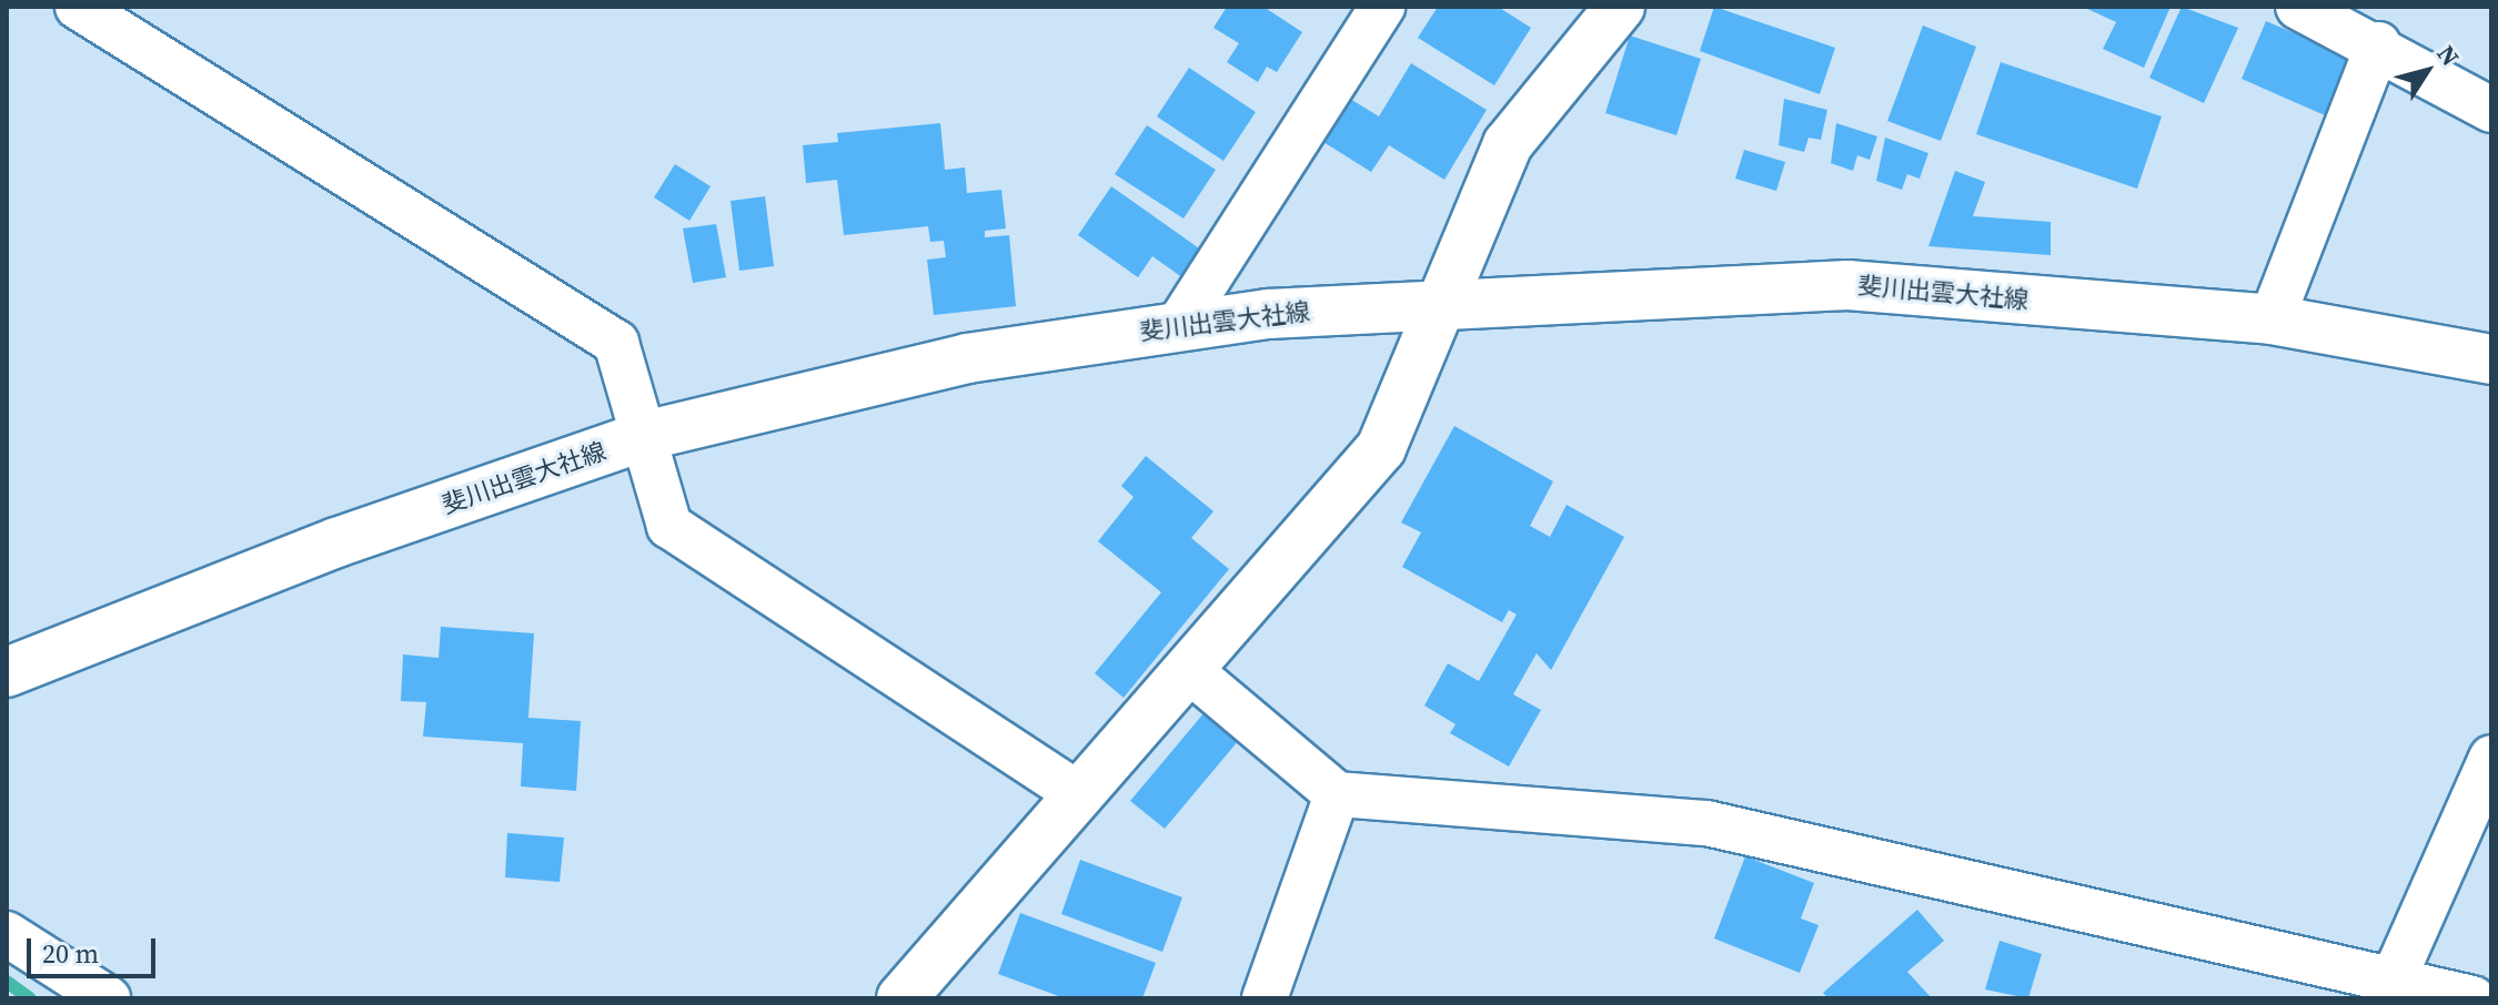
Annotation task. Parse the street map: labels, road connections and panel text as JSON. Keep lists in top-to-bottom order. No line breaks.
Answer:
{"streets":{"main road":["斐川出雲大社線"]},"scale_bar":"20 m","north":"top right"}
